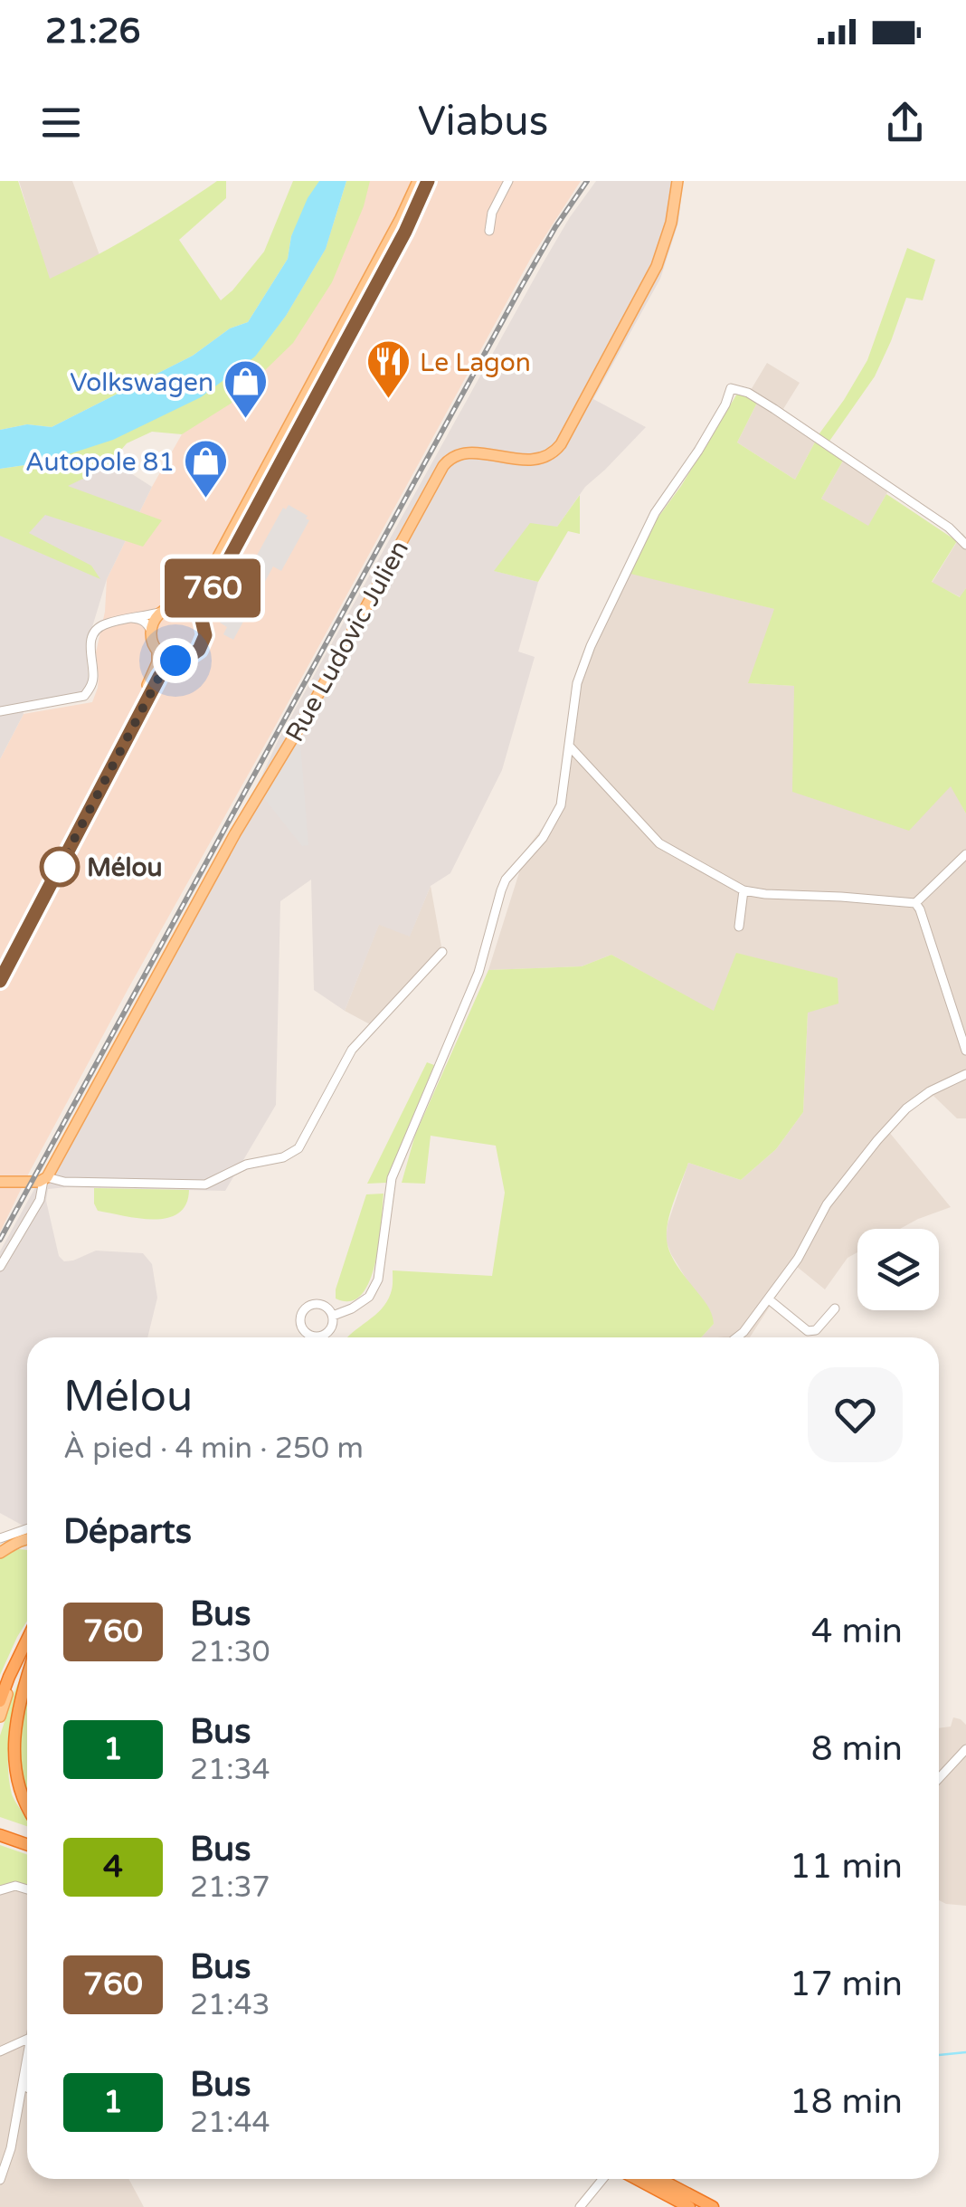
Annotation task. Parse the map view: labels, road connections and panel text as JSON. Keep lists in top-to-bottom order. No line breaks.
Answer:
{"streets":{"main road":["Rue Ludovic Julien"]},"places":{"restaurant":["Le Lagon"],"shop":["Volkswagen","Autopole 81"],"other":["Mélou"]},"lines":["bus line 760"],"page":{"status":"21:26","header":"Viabus","on_map":"760","heading":[["Mélou","À pied · 4 min · 250 m"],"Départs"],"list":[{"mark":"760","name":"Bus","note":"21:30","value":"4 min"},{"mark":"1","name":"Bus","note":"21:34","value":"8 min"},{"mark":"4","name":"Bus","note":"21:37","value":"11 min"},{"mark":"760","name":"Bus","note":"21:43","value":"17 min"},{"mark":"1","name":"Bus","note":"21:44","value":"18 min"}]}}
